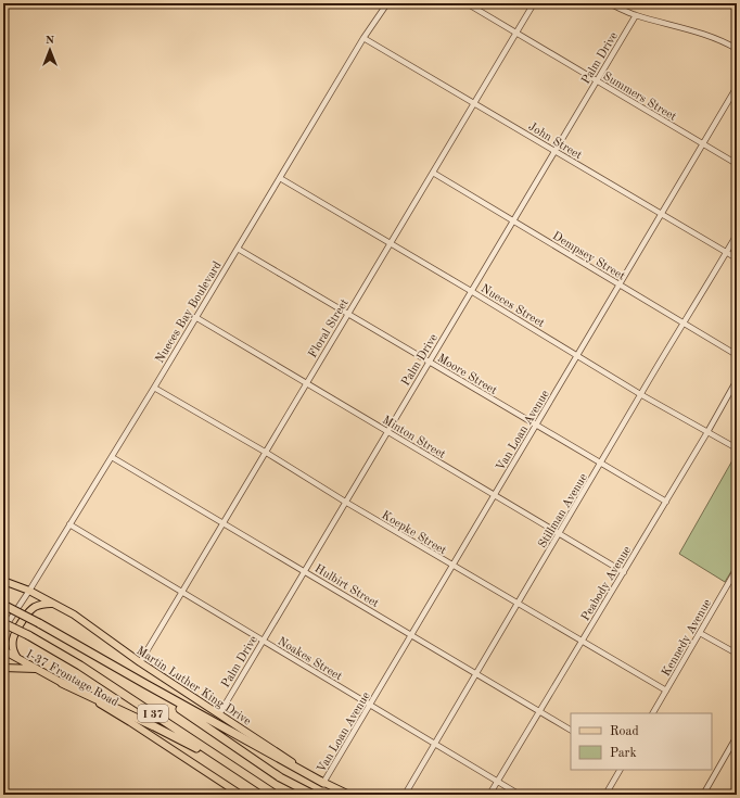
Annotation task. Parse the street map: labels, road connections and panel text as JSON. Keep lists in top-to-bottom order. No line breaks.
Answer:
{"streets":{"highway":["I 37"],"main road":["I-37 Frontage Road","Martin Luther King Drive"],"street":["Palm Drive","Summers Street","John Street","Dempsey Street","Nueces Street","Nueces Bay Boulevard","Floral Street","Moore Street","Van Loan Avenue","Minton Street","Stillman Avenue","Koepke Street","Peabody Avenue","Hulbirt Street","Kennedy Avenue","Noakes Street"]},"crossings":[["Palm Drive","Summers Street"],["Palm Drive","John Street"],["Palm Drive","Dempsey Street"],["Palm Drive","Nueces Street"],["Palm Drive","Moore Street"],["Palm Drive","Minton Street"],["Palm Drive","Koepke Street"],["Palm Drive","Hulbirt Street"],["Palm Drive","Noakes Street"],["Palm Drive","Martin Luther King Drive"],["Summers Street","Floral Street"],["Summers Street","Van Loan Avenue"],["John Street","Nueces Bay Boulevard"],["John Street","Floral Street"],["John Street","Van Loan Avenue"],["John Street","Stillman Avenue"],["Dempsey Street","Floral Street"],["Dempsey Street","Van Loan Avenue"],["Dempsey Street","Stillman Avenue"],["Nueces Street","Nueces Bay Boulevard"],["Nueces Street","Floral Street"],["Nueces Street","Van Loan Avenue"],["Nueces Street","Stillman Avenue"],["Nueces Street","Peabody Avenue"],["Nueces Bay Boulevard","Moore Street"],["Nueces Bay Boulevard","Minton Street"],["Nueces Bay Boulevard","Koepke Street"],["Nueces Bay Boulevard","Hulbirt Street"],["Nueces Bay Boulevard","Noakes Street"],["Nueces Bay Boulevard","Martin Luther King Drive"],["Floral Street","Moore Street"],["Floral Street","Minton Street"],["Floral Street","Koepke Street"],["Floral Street","Hulbirt Street"],["Floral Street","Noakes Street"],["Floral Street","Martin Luther King Drive"],["Moore Street","Van Loan Avenue"],["Moore Street","Stillman Avenue"],["Moore Street","Peabody Avenue"],["Van Loan Avenue","Minton Street"],["Van Loan Avenue","Koepke Street"],["Van Loan Avenue","Hulbirt Street"],["Van Loan Avenue","Noakes Street"],["Van Loan Avenue","Martin Luther King Drive"],["Minton Street","Stillman Avenue"],["Minton Street","Peabody Avenue"],["Stillman Avenue","Koepke Street"],["Stillman Avenue","Hulbirt Street"],["Stillman Avenue","Noakes Street"],["Koepke Street","Peabody Avenue"],["Koepke Street","Kennedy Avenue"],["Peabody Avenue","Hulbirt Street"],["Peabody Avenue","Noakes Street"]],"legend":["Road","Park"],"north":"top"}
